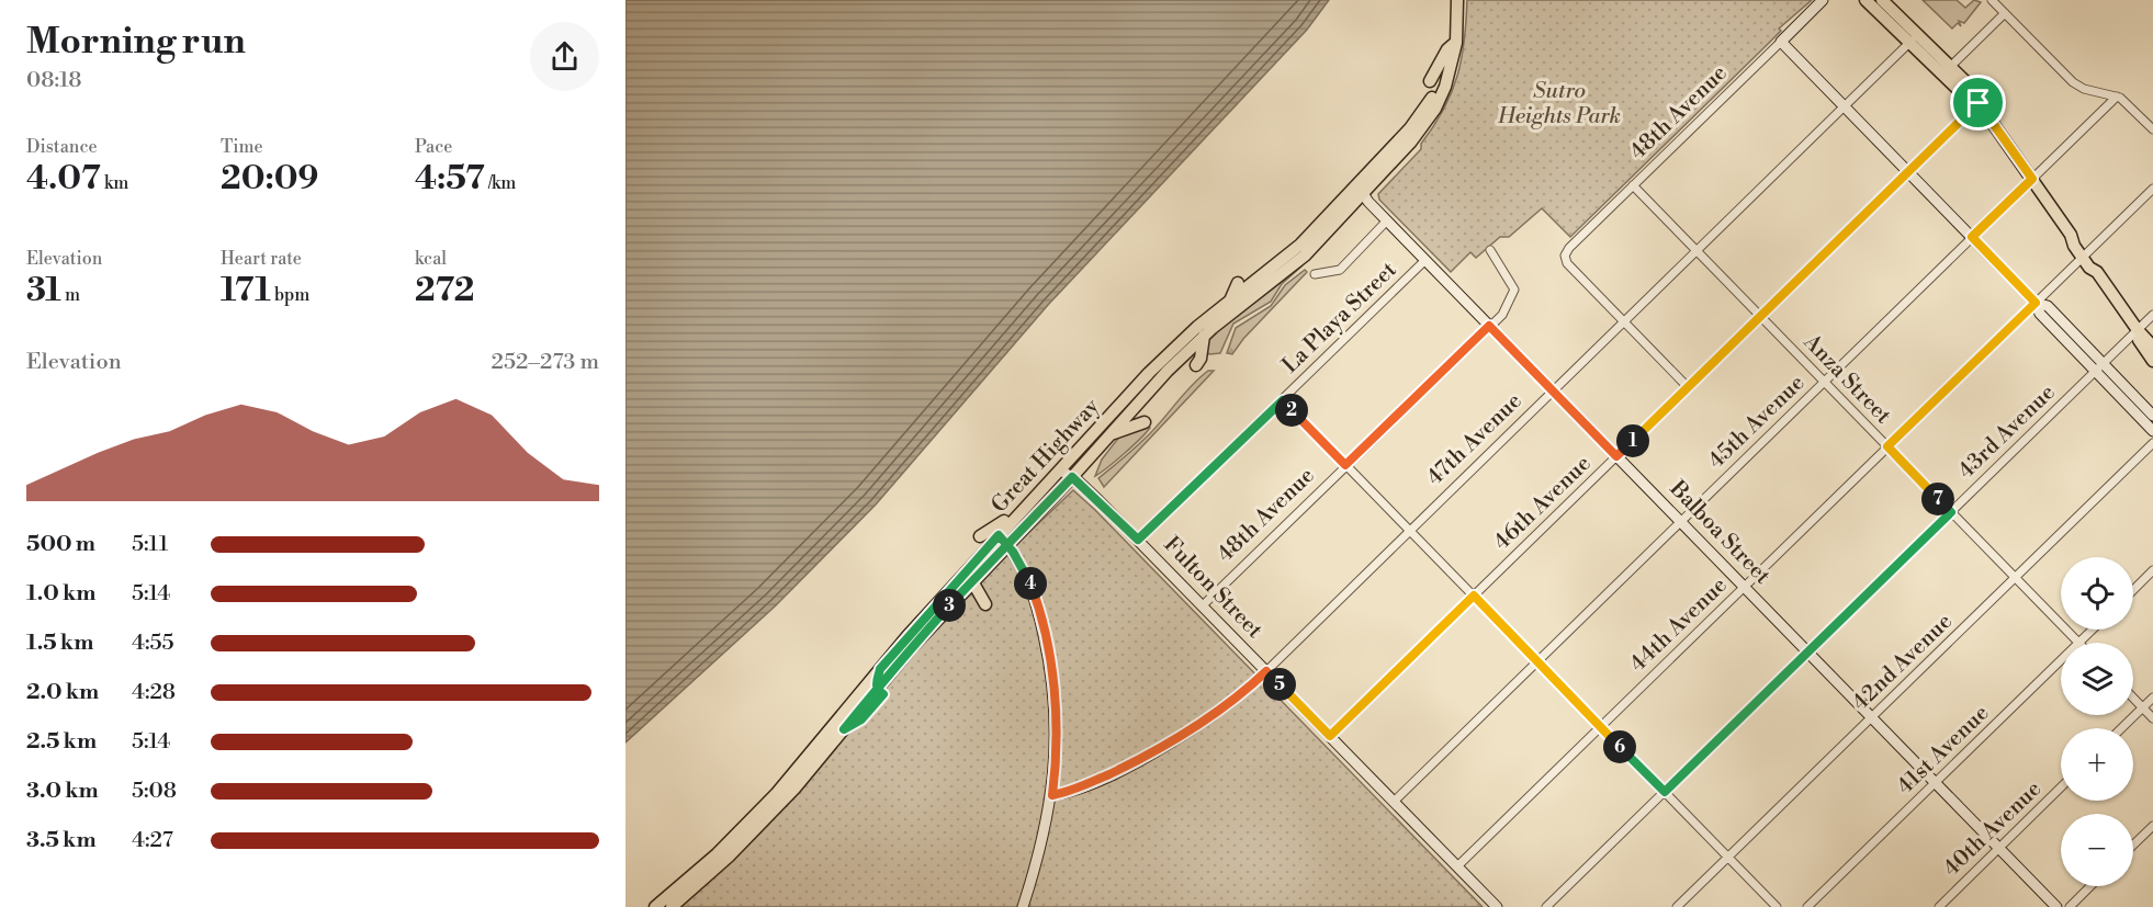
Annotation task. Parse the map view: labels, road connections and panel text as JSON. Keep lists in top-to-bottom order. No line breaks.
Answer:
{"streets":{"main road":["Great Highway"],"street":["48th Avenue","La Playa Street","Anza Street","45th Avenue","43rd Avenue","47th Avenue","46th Avenue","Balboa Street","Fulton Street","44th Avenue","42nd Avenue","41st Avenue","40th Avenue"]},"crossings":[["48th Avenue","Anza Street"],["48th Avenue","47th Avenue"],["48th Avenue","Balboa Street"],["48th Avenue","Fulton Street"],["La Playa Street","Balboa Street"],["La Playa Street","Fulton Street"],["Anza Street","45th Avenue"],["Anza Street","43rd Avenue"],["Anza Street","47th Avenue"],["Anza Street","46th Avenue"],["Anza Street","44th Avenue"],["Anza Street","42nd Avenue"],["Anza Street","41st Avenue"],["45th Avenue","Balboa Street"],["45th Avenue","Fulton Street"],["43rd Avenue","Balboa Street"],["47th Avenue","Balboa Street"],["47th Avenue","Fulton Street"],["Great Highway","Balboa Street"],["Great Highway","Fulton Street"],["46th Avenue","Balboa Street"],["46th Avenue","Fulton Street"],["Balboa Street","44th Avenue"],["Balboa Street","42nd Avenue"],["Balboa Street","41st Avenue"],["Balboa Street","40th Avenue"],["Fulton Street","44th Avenue"]],"parks":["Sutro Heights Park"],"page":{"heading":["Morning run","08:18"],"stats":[["Distance","4.07 km"],["Time","20:09"],["Pace","4:57 /km"],["Elevation","31 m"],["Heart rate","171 bpm"],["kcal","272"]],"chart":["Elevation","252–273 m"],"pins":["2","1","7","4","3","5","6"],"list":[{"name":"500 m","note":"5:11"},{"name":"1.0 km","note":"5:14"},{"name":"1.5 km","note":"4:55"},{"name":"2.0 km","note":"4:28"},{"name":"2.5 km","note":"5:14"},{"name":"3.0 km","note":"5:08"},{"name":"3.5 km","note":"4:27"}],"map_buttons":["+","−"]}}
